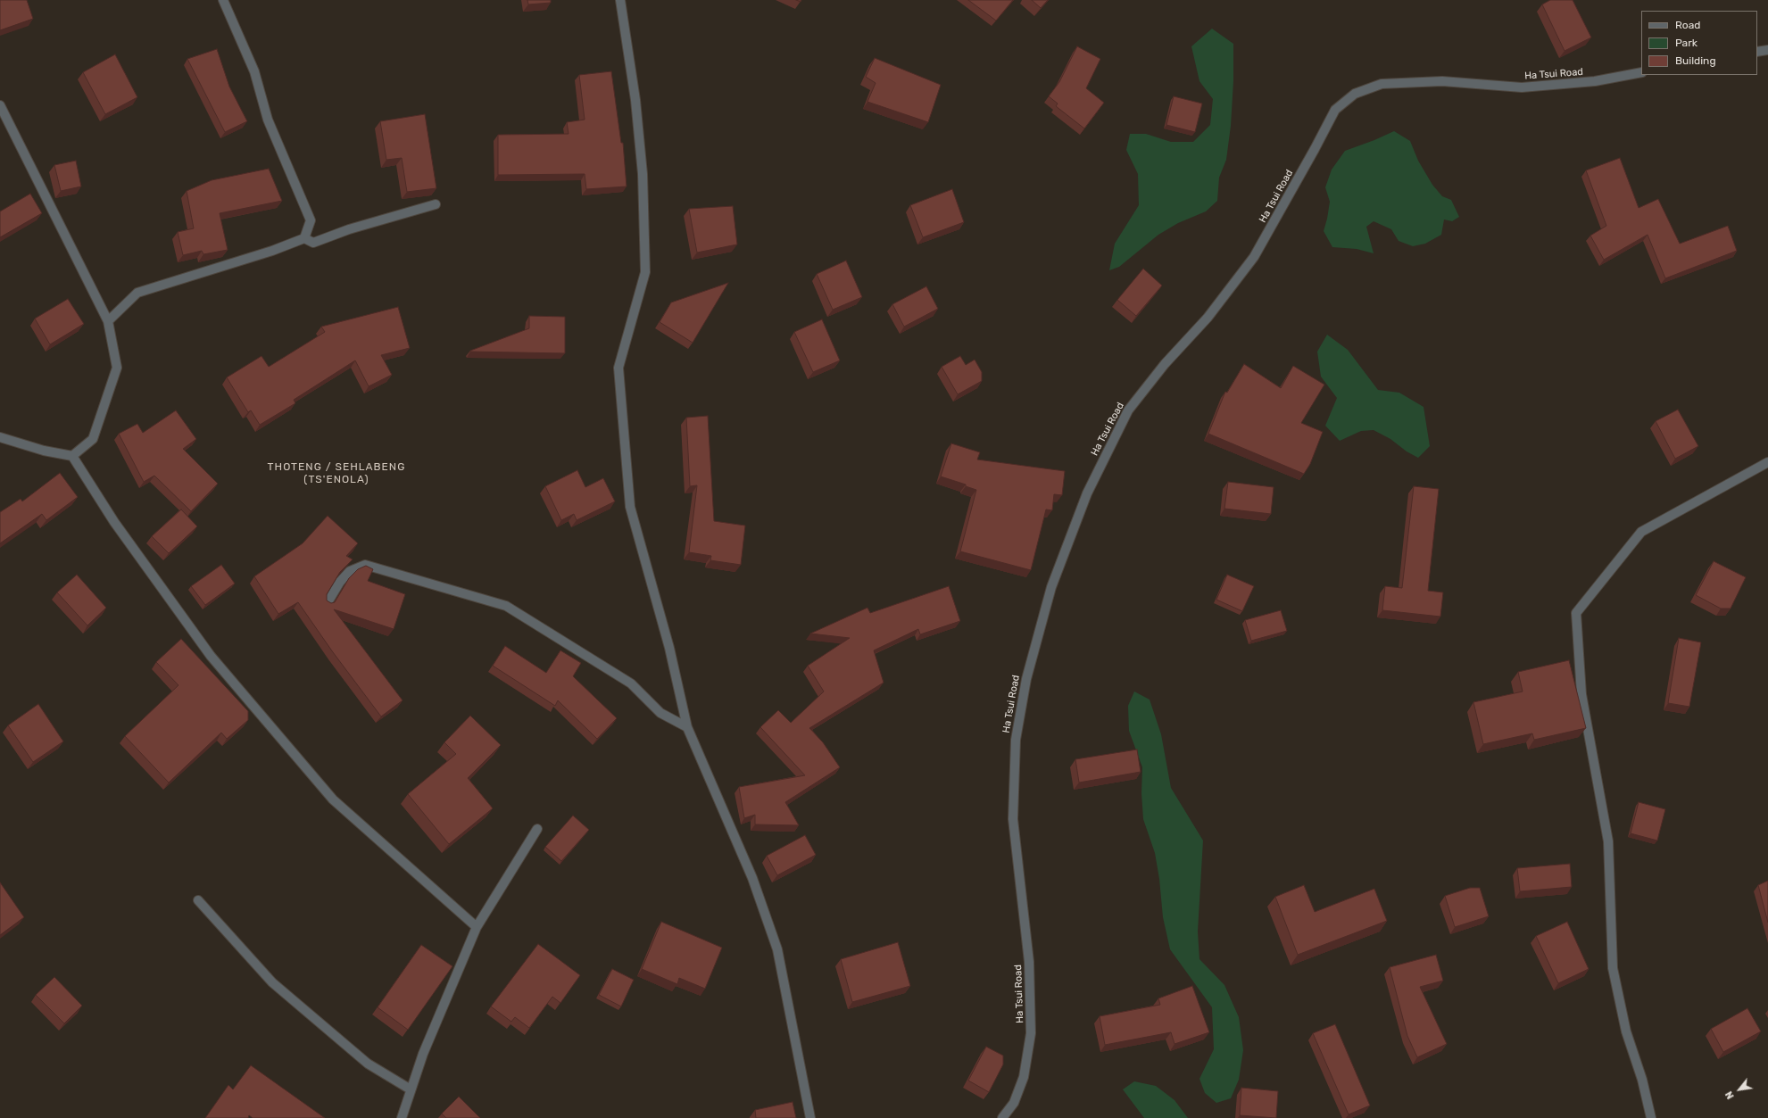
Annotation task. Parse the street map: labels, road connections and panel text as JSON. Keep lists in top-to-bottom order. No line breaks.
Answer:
{"streets":{"street":["Ha Tsui Road"]},"districts":["THOTENG / SEHLABENG (TS'ENOLA)"],"legend":["Road","Park","Building"],"north":"bottom left"}
